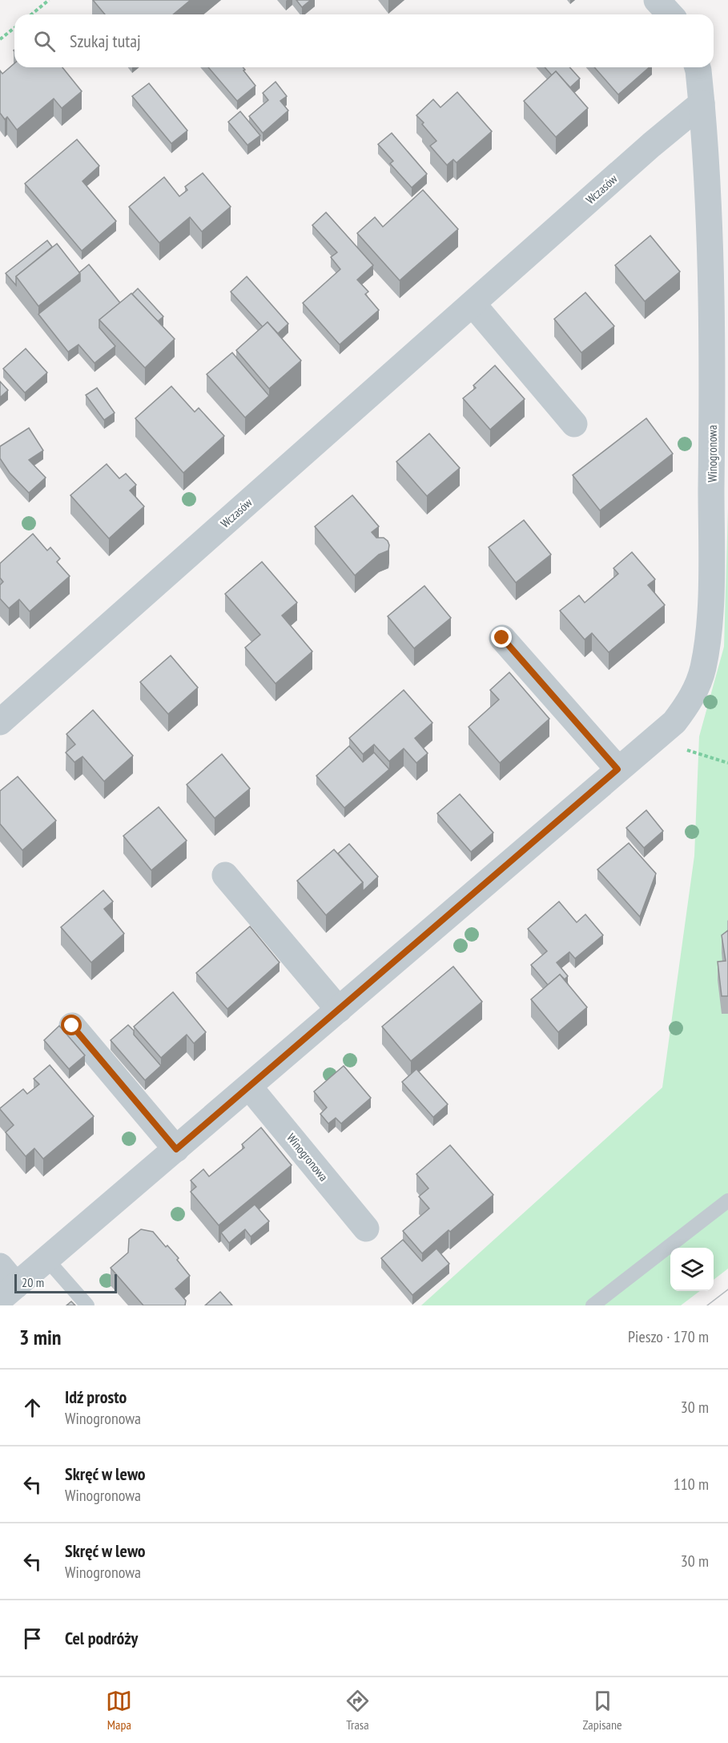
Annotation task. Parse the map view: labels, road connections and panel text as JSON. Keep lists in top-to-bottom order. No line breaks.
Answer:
{"streets":{"street":["Wczasów","Winogronowa"]},"crossings":[["Wczasów","Winogronowa"]],"scale_bar":"20 m","page":{"search":"Szukaj tutaj","scale":"20 m","heading":["3 min","Pieszo · 170 m"],"list":[["Idź prosto","Winogronowa","30 m"],["Skręć w lewo","Winogronowa","110 m"],["Skręć w lewo","Winogronowa","30 m"],"Cel podróży"],"nav":["Mapa","Trasa","Zapisane"]}}
